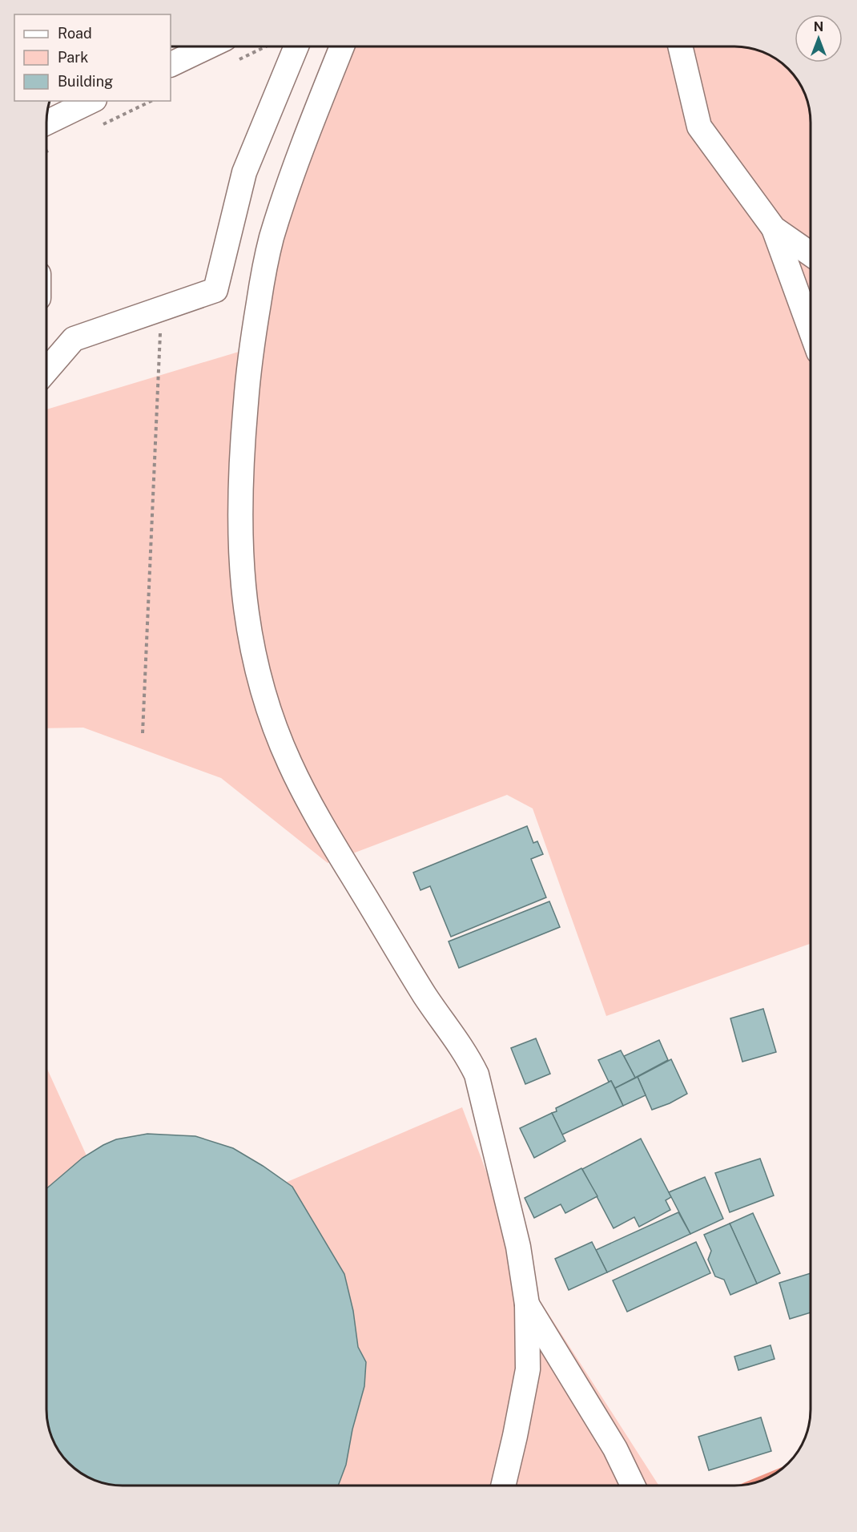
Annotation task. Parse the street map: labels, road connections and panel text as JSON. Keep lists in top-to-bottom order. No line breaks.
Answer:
{"legend":["Road","Park","Building"],"north":"top"}
